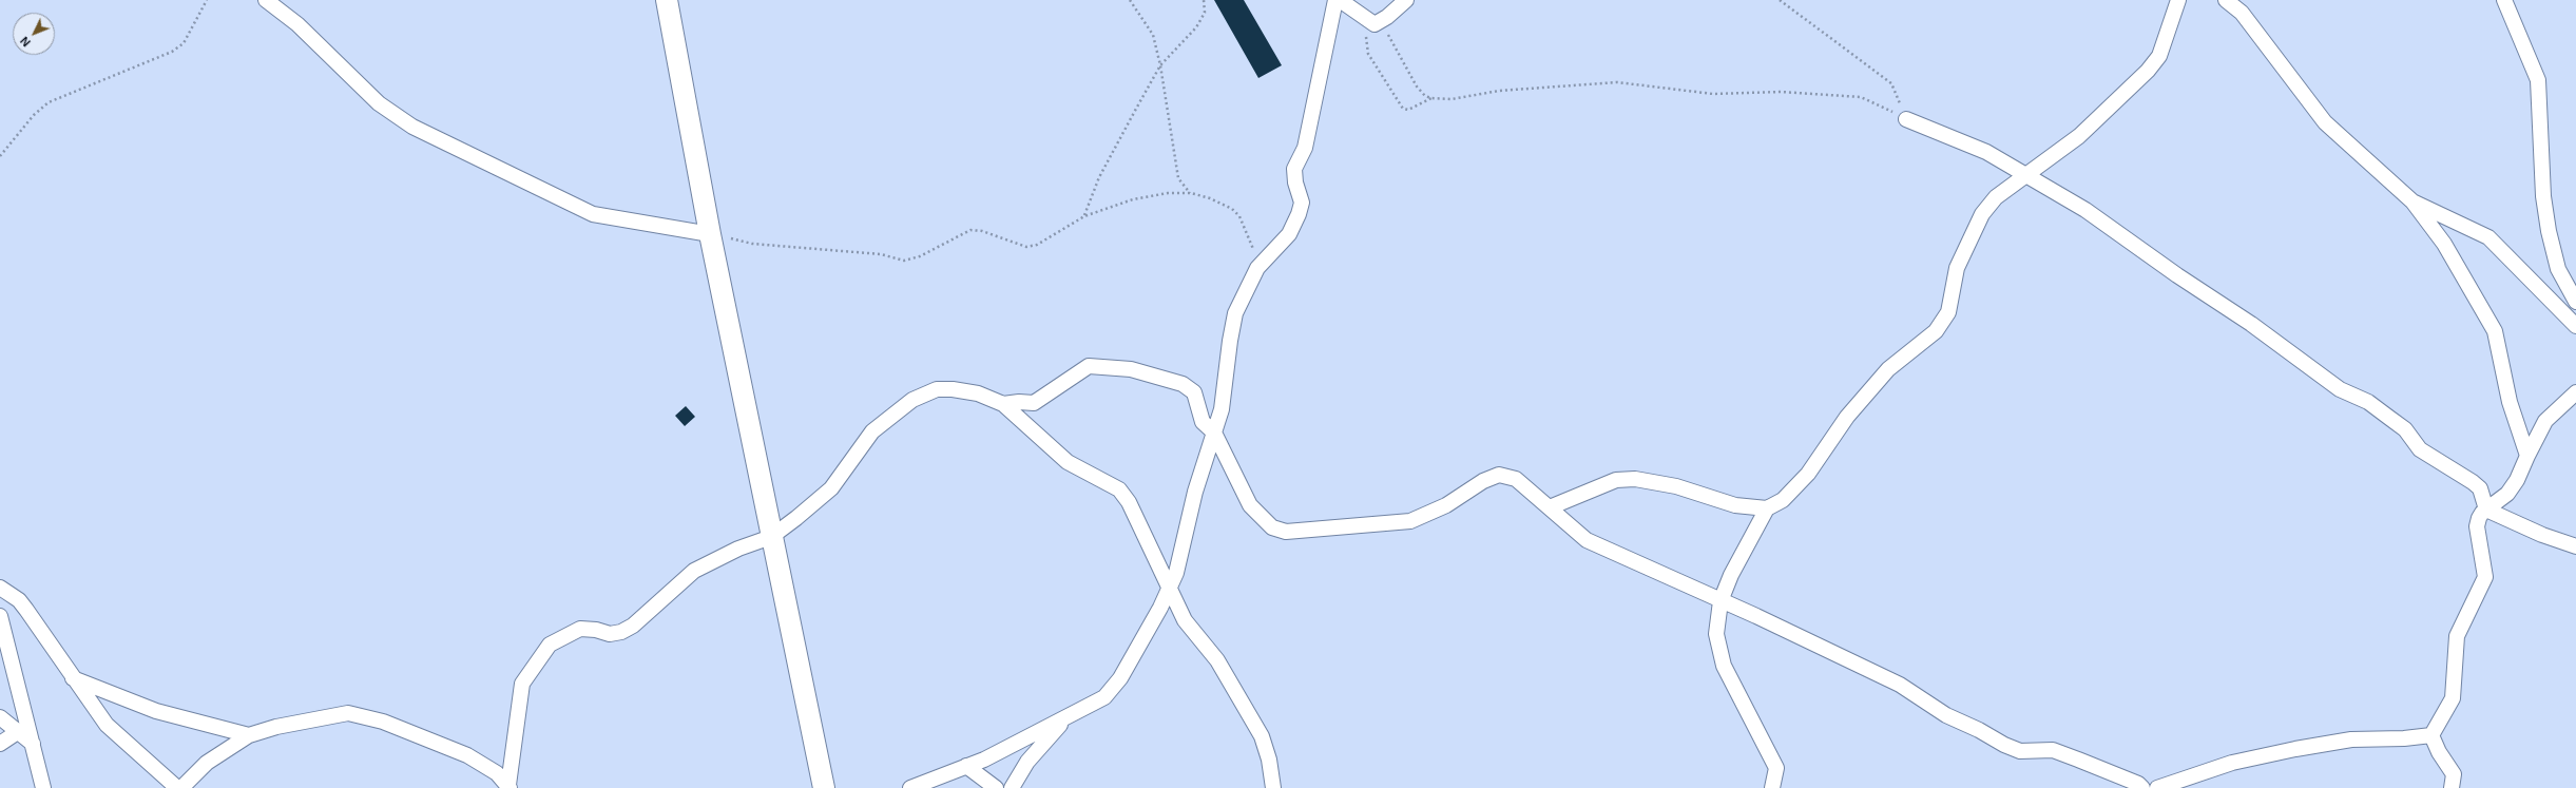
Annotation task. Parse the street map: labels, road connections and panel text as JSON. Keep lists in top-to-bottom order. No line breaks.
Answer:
{"north":"bottom left"}
